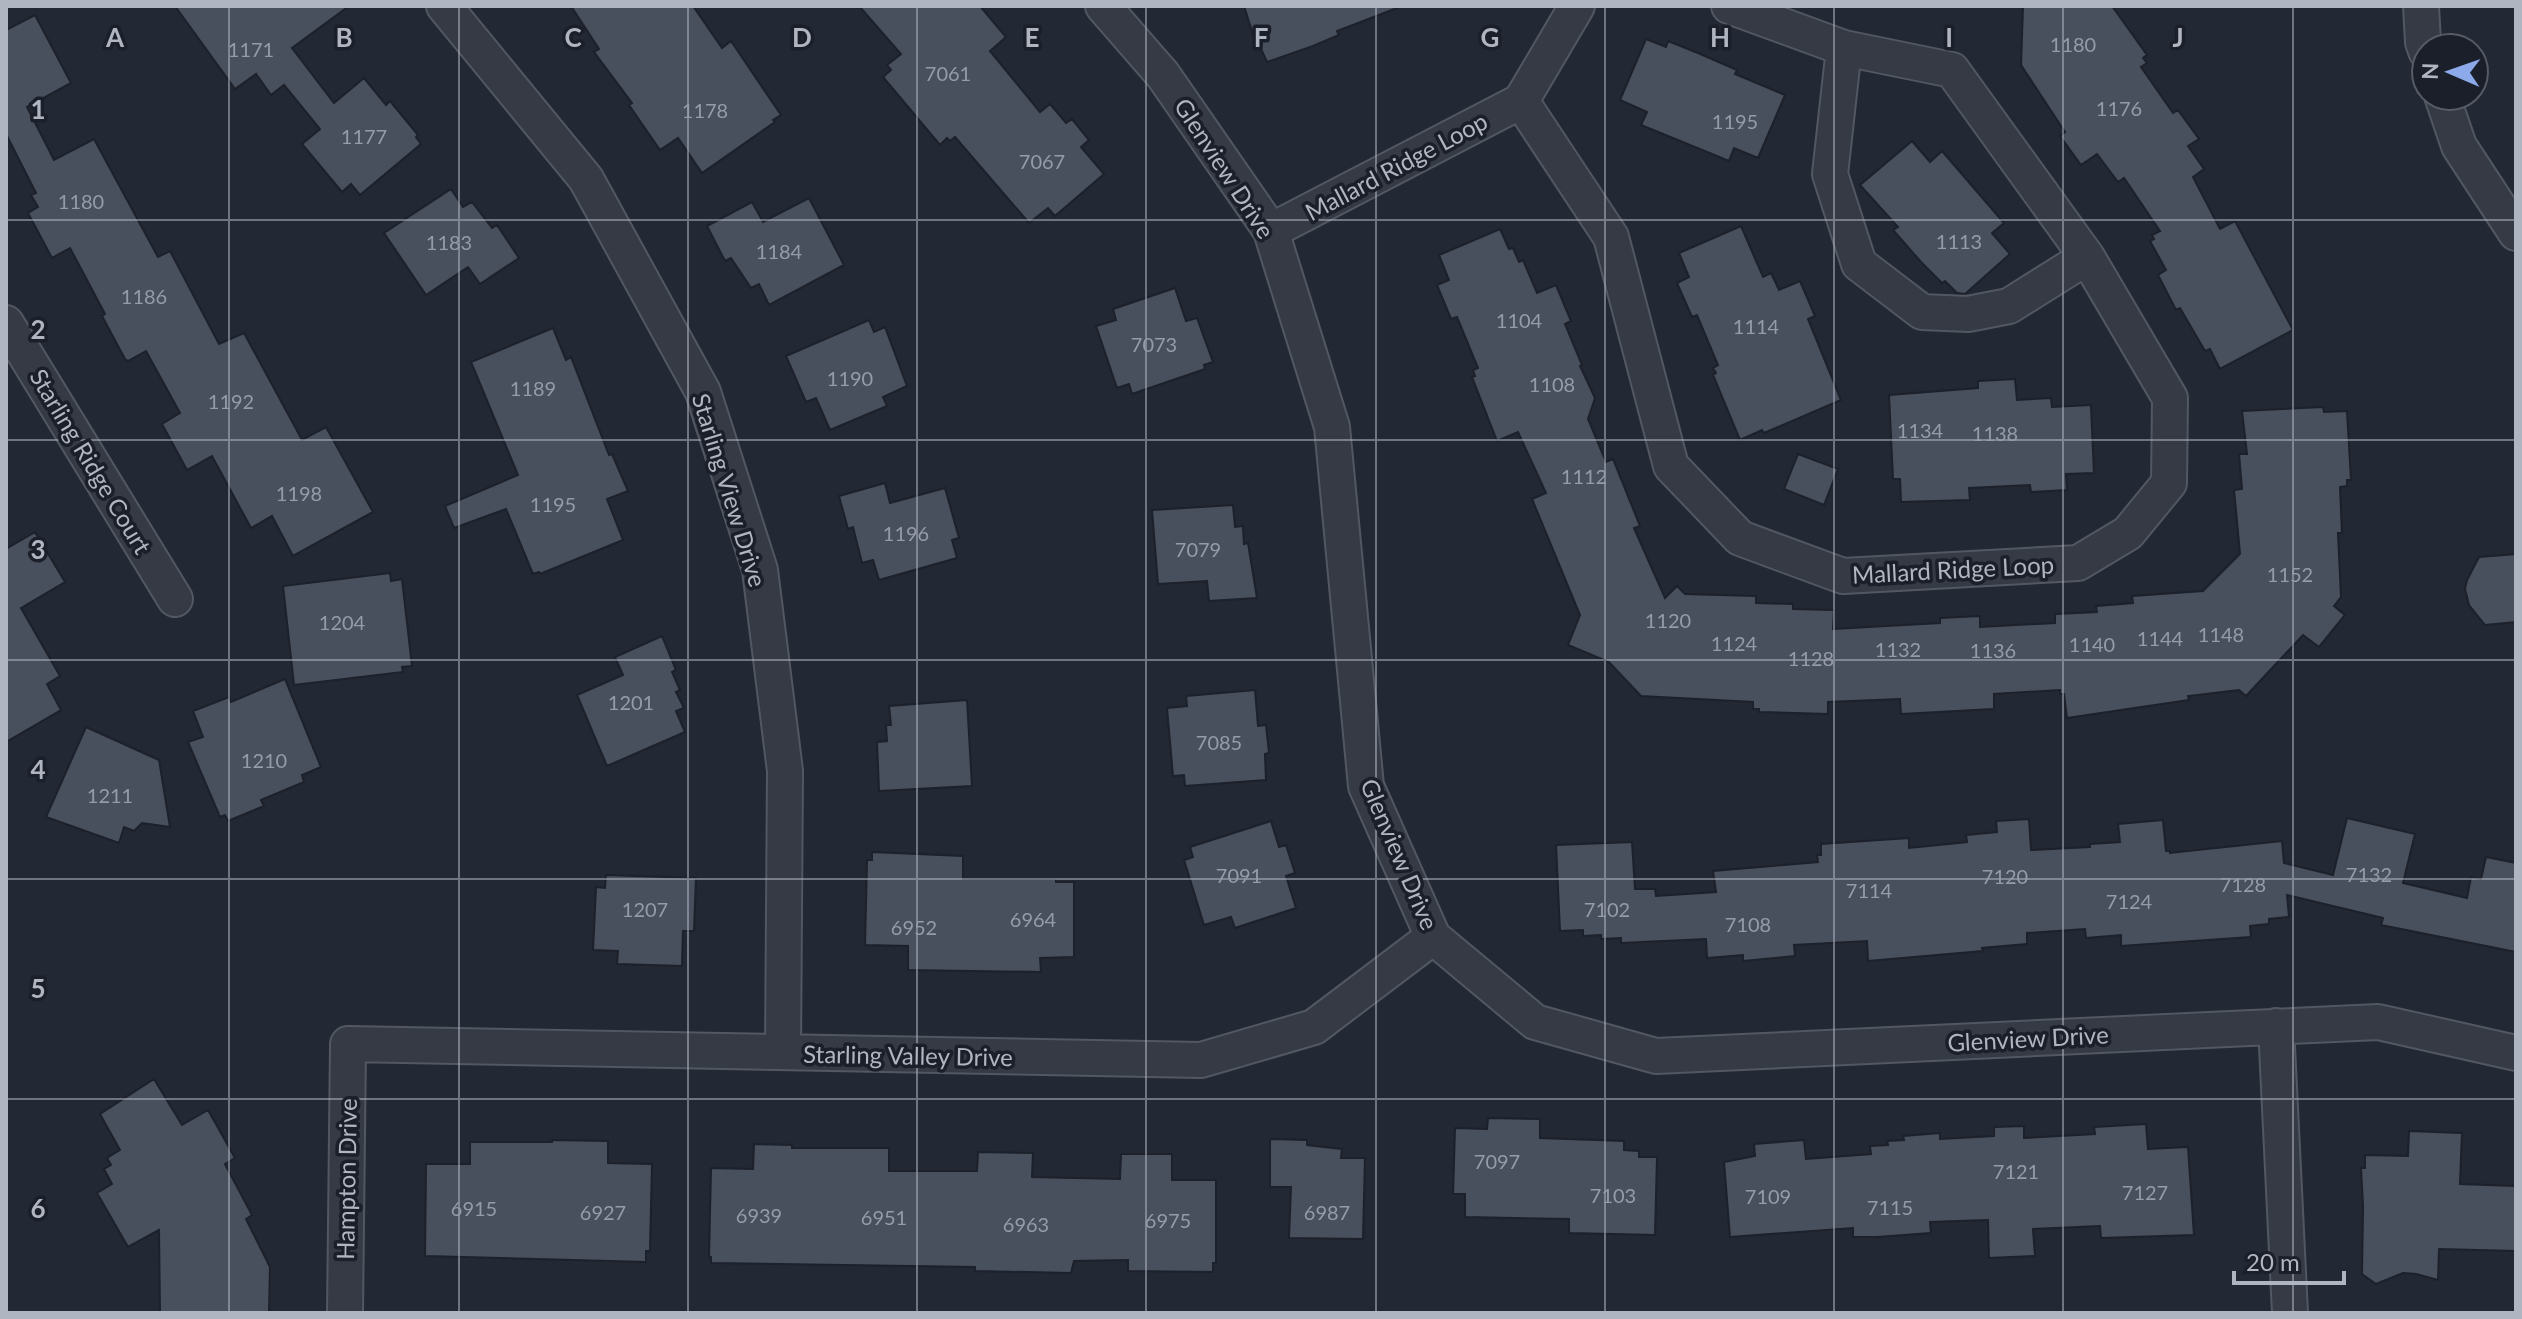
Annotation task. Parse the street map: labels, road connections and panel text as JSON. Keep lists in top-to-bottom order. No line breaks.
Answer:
{"streets":{"street":["Mallard Ridge Loop","Glenview Drive","Starling Ridge Court","Starling View Drive","Starling Valley Drive","Hampton Drive"]},"crossings":[["Mallard Ridge Loop","Glenview Drive"],["Glenview Drive","Starling Valley Drive"],["Starling View Drive","Starling Valley Drive"],["Starling Valley Drive","Hampton Drive"]],"house_numbers":["1180","1171","7061","1176","1178","1195","1177","7067","1180","1113","1183","1184","1186","1104","1114","7073","1190","1108","1189","1192","1134","1138","1112","1198","1195","1196","7079","1152","1120","1204","1148","1144","1124","1140","1132","1136","1128","1201","7085","1210","1211","7132","7091","7120","7128","7114","7124","1207","7102","6964","7108","6952","7097","7121","7127","7103","7109","7115","6915","6927","6987","6939","6951","6975","6963"],"scale_bar":"20 m","north":"left","grid":{"columns":["A","B","C","D","E","F","G","H","I","J"],"rows":["1","2","3","4","5","6"]}}
